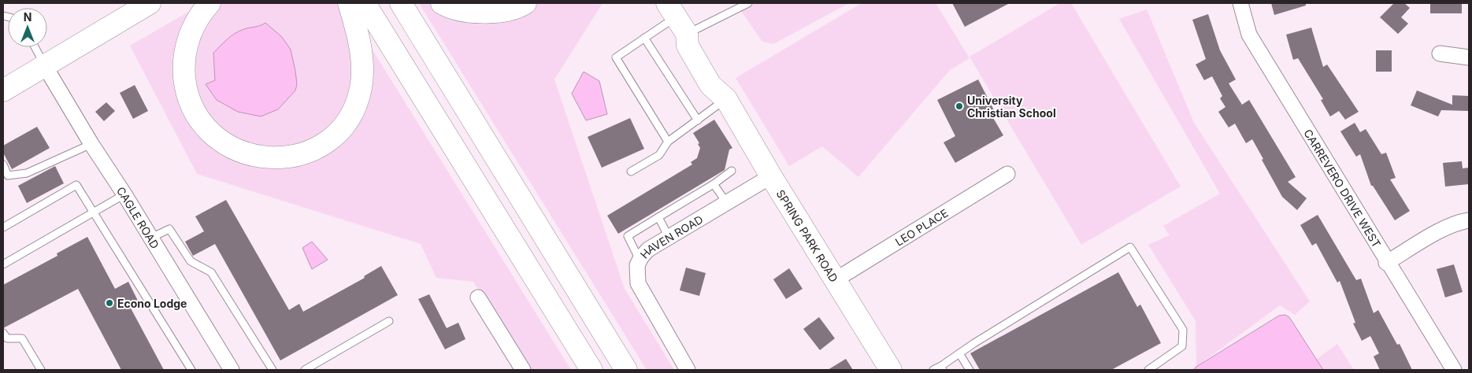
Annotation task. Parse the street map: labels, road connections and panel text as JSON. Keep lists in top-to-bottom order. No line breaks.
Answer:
{"streets":{"main road":["SPRING PARK ROAD"],"street":["CARREVERO DRIVE WEST","CAGLE ROAD","LEO PLACE","HAVEN ROAD"]},"crossings":[["LEO PLACE","SPRING PARK ROAD"],["SPRING PARK ROAD","HAVEN ROAD"]],"places":["University Christian School","Econo Lodge"],"north":"top"}
